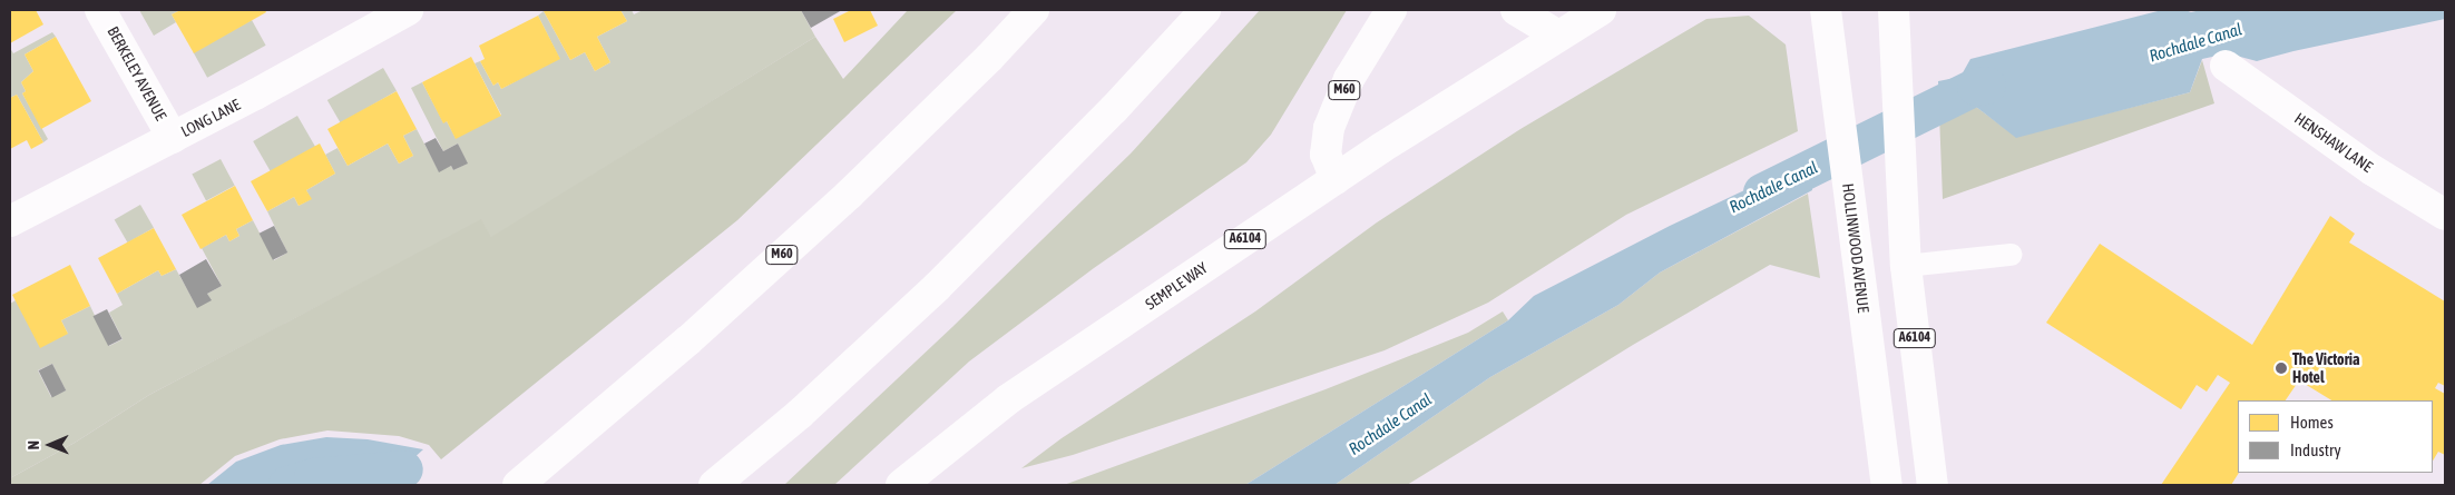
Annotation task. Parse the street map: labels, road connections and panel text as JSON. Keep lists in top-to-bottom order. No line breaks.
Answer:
{"streets":{"main road":["BERKELEY AVENUE","M60","LONG LANE","HENSHAW LANE","A6104","HOLLINWOOD AVENUE","SEMPLE WAY"]},"crossings":[["BERKELEY AVENUE","LONG LANE"],["M60","SEMPLE WAY"]],"water":["Rochdale Canal"],"places":["The Victoria Hotel"],"legend":["Homes","Industry"],"north":"left"}
